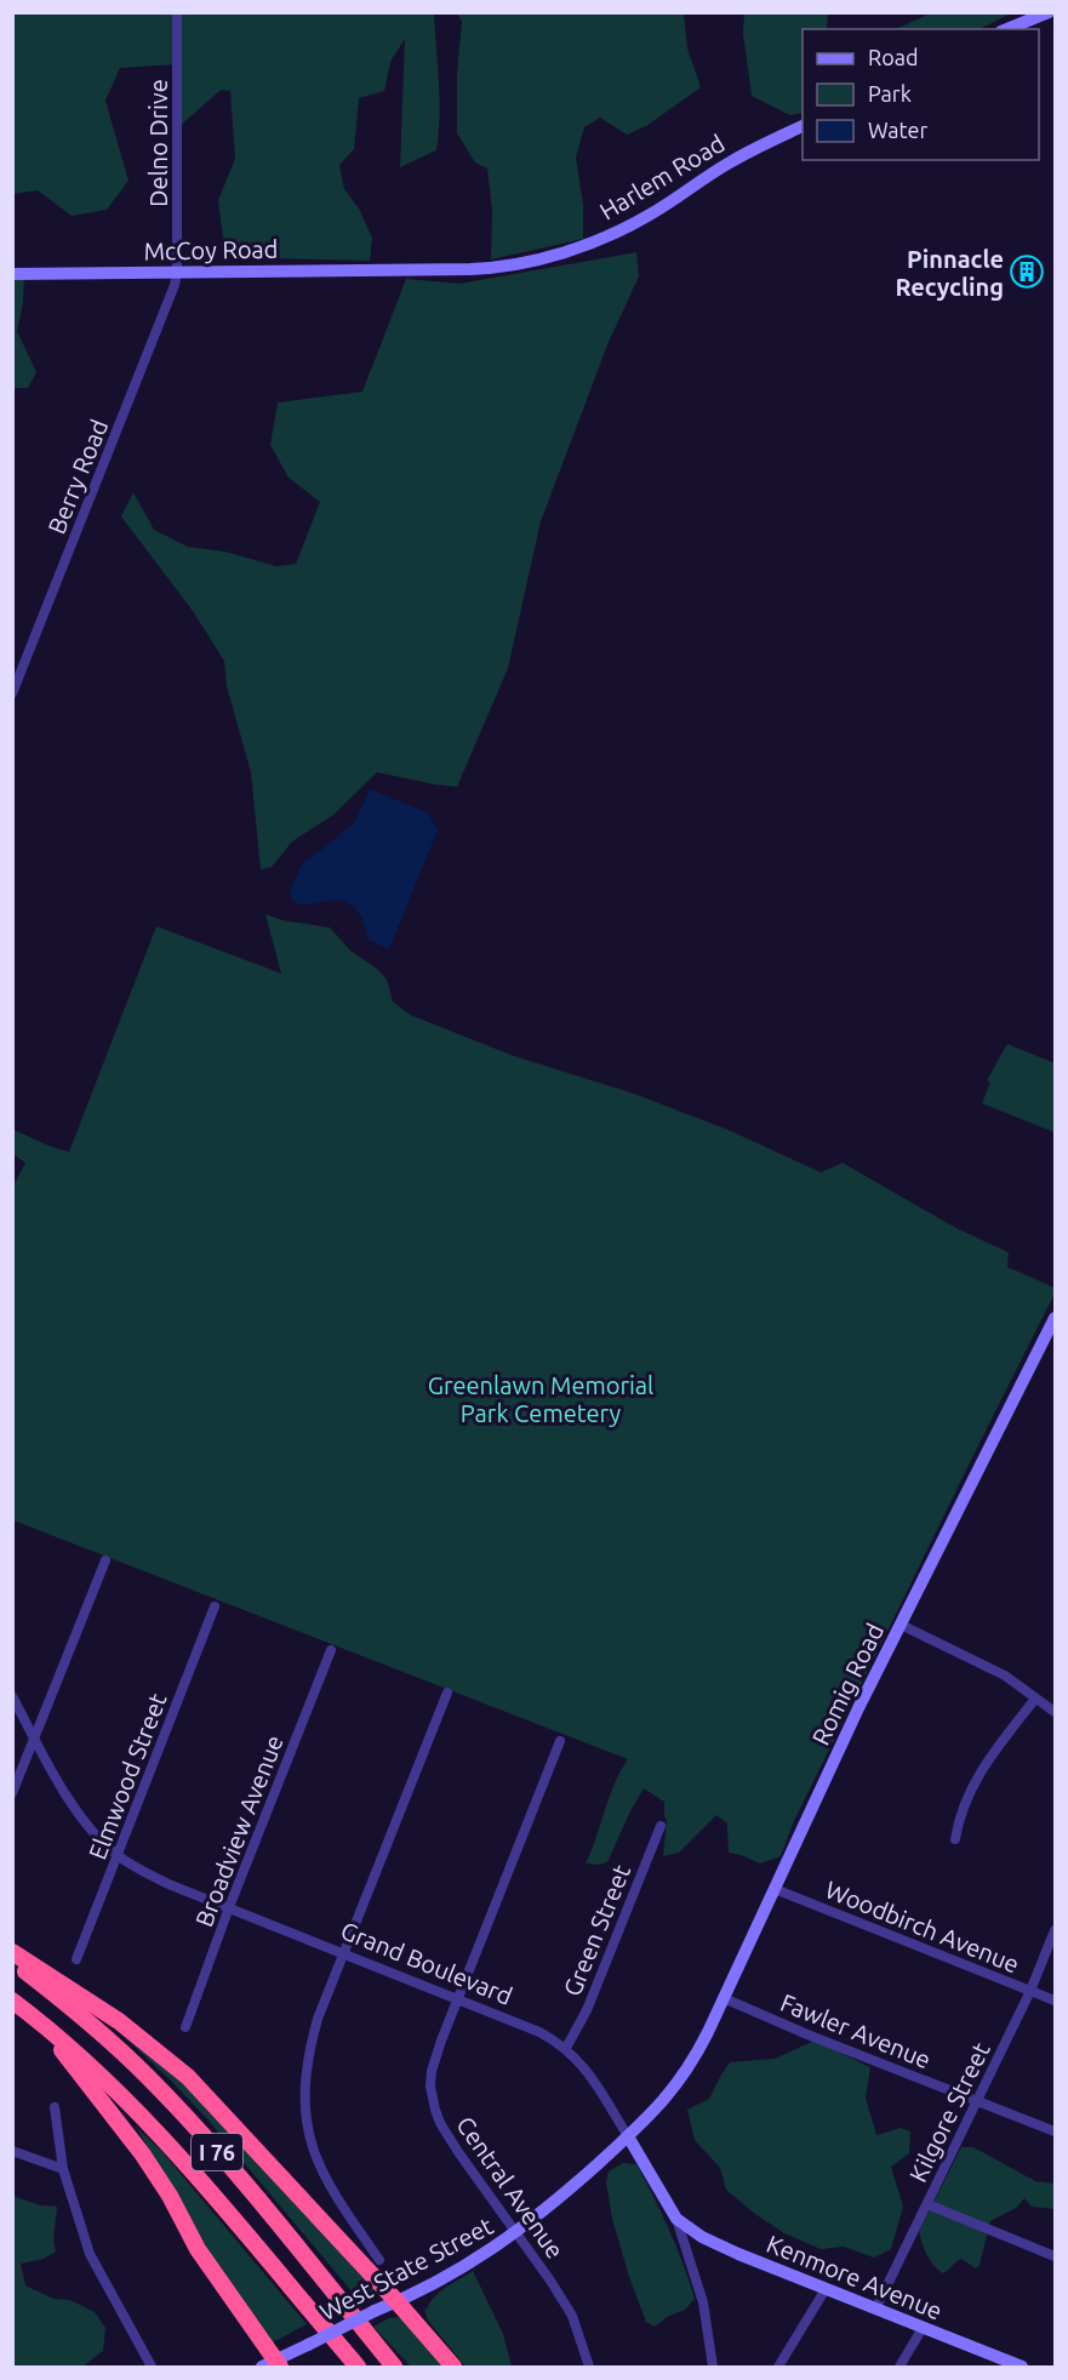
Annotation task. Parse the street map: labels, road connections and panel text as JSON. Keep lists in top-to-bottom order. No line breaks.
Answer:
{"streets":{"highway":["I 76"],"street":["Delno Drive","Harlem Road","McCoy Road","Berry Road","Romig Road","Elmwood Street","Broadview Avenue","Woodbirch Avenue","Green Street","Grand Boulevard","Fawler Avenue","Kilgore Street","Central Avenue","West State Street","Kenmore Avenue"]},"crossings":[["Delno Drive","McCoy Road"],["Delno Drive","Berry Road"],["Harlem Road","McCoy Road"],["McCoy Road","Berry Road"],["Romig Road","Woodbirch Avenue"],["Romig Road","Fawler Avenue"],["Romig Road","West State Street"],["Elmwood Street","Grand Boulevard"],["Broadview Avenue","Grand Boulevard"],["Woodbirch Avenue","Kilgore Street"],["Green Street","Grand Boulevard"],["Grand Boulevard","Central Avenue"],["Grand Boulevard","West State Street"],["Grand Boulevard","Kenmore Avenue"],["Fawler Avenue","Kilgore Street"],["Kilgore Street","Kenmore Avenue"],["Central Avenue","West State Street"]],"parks":["Greenlawn Memorial Park Cemetery"],"places":{"building":["Pinnacle Recycling"]},"legend":["Road","Park","Water"]}
